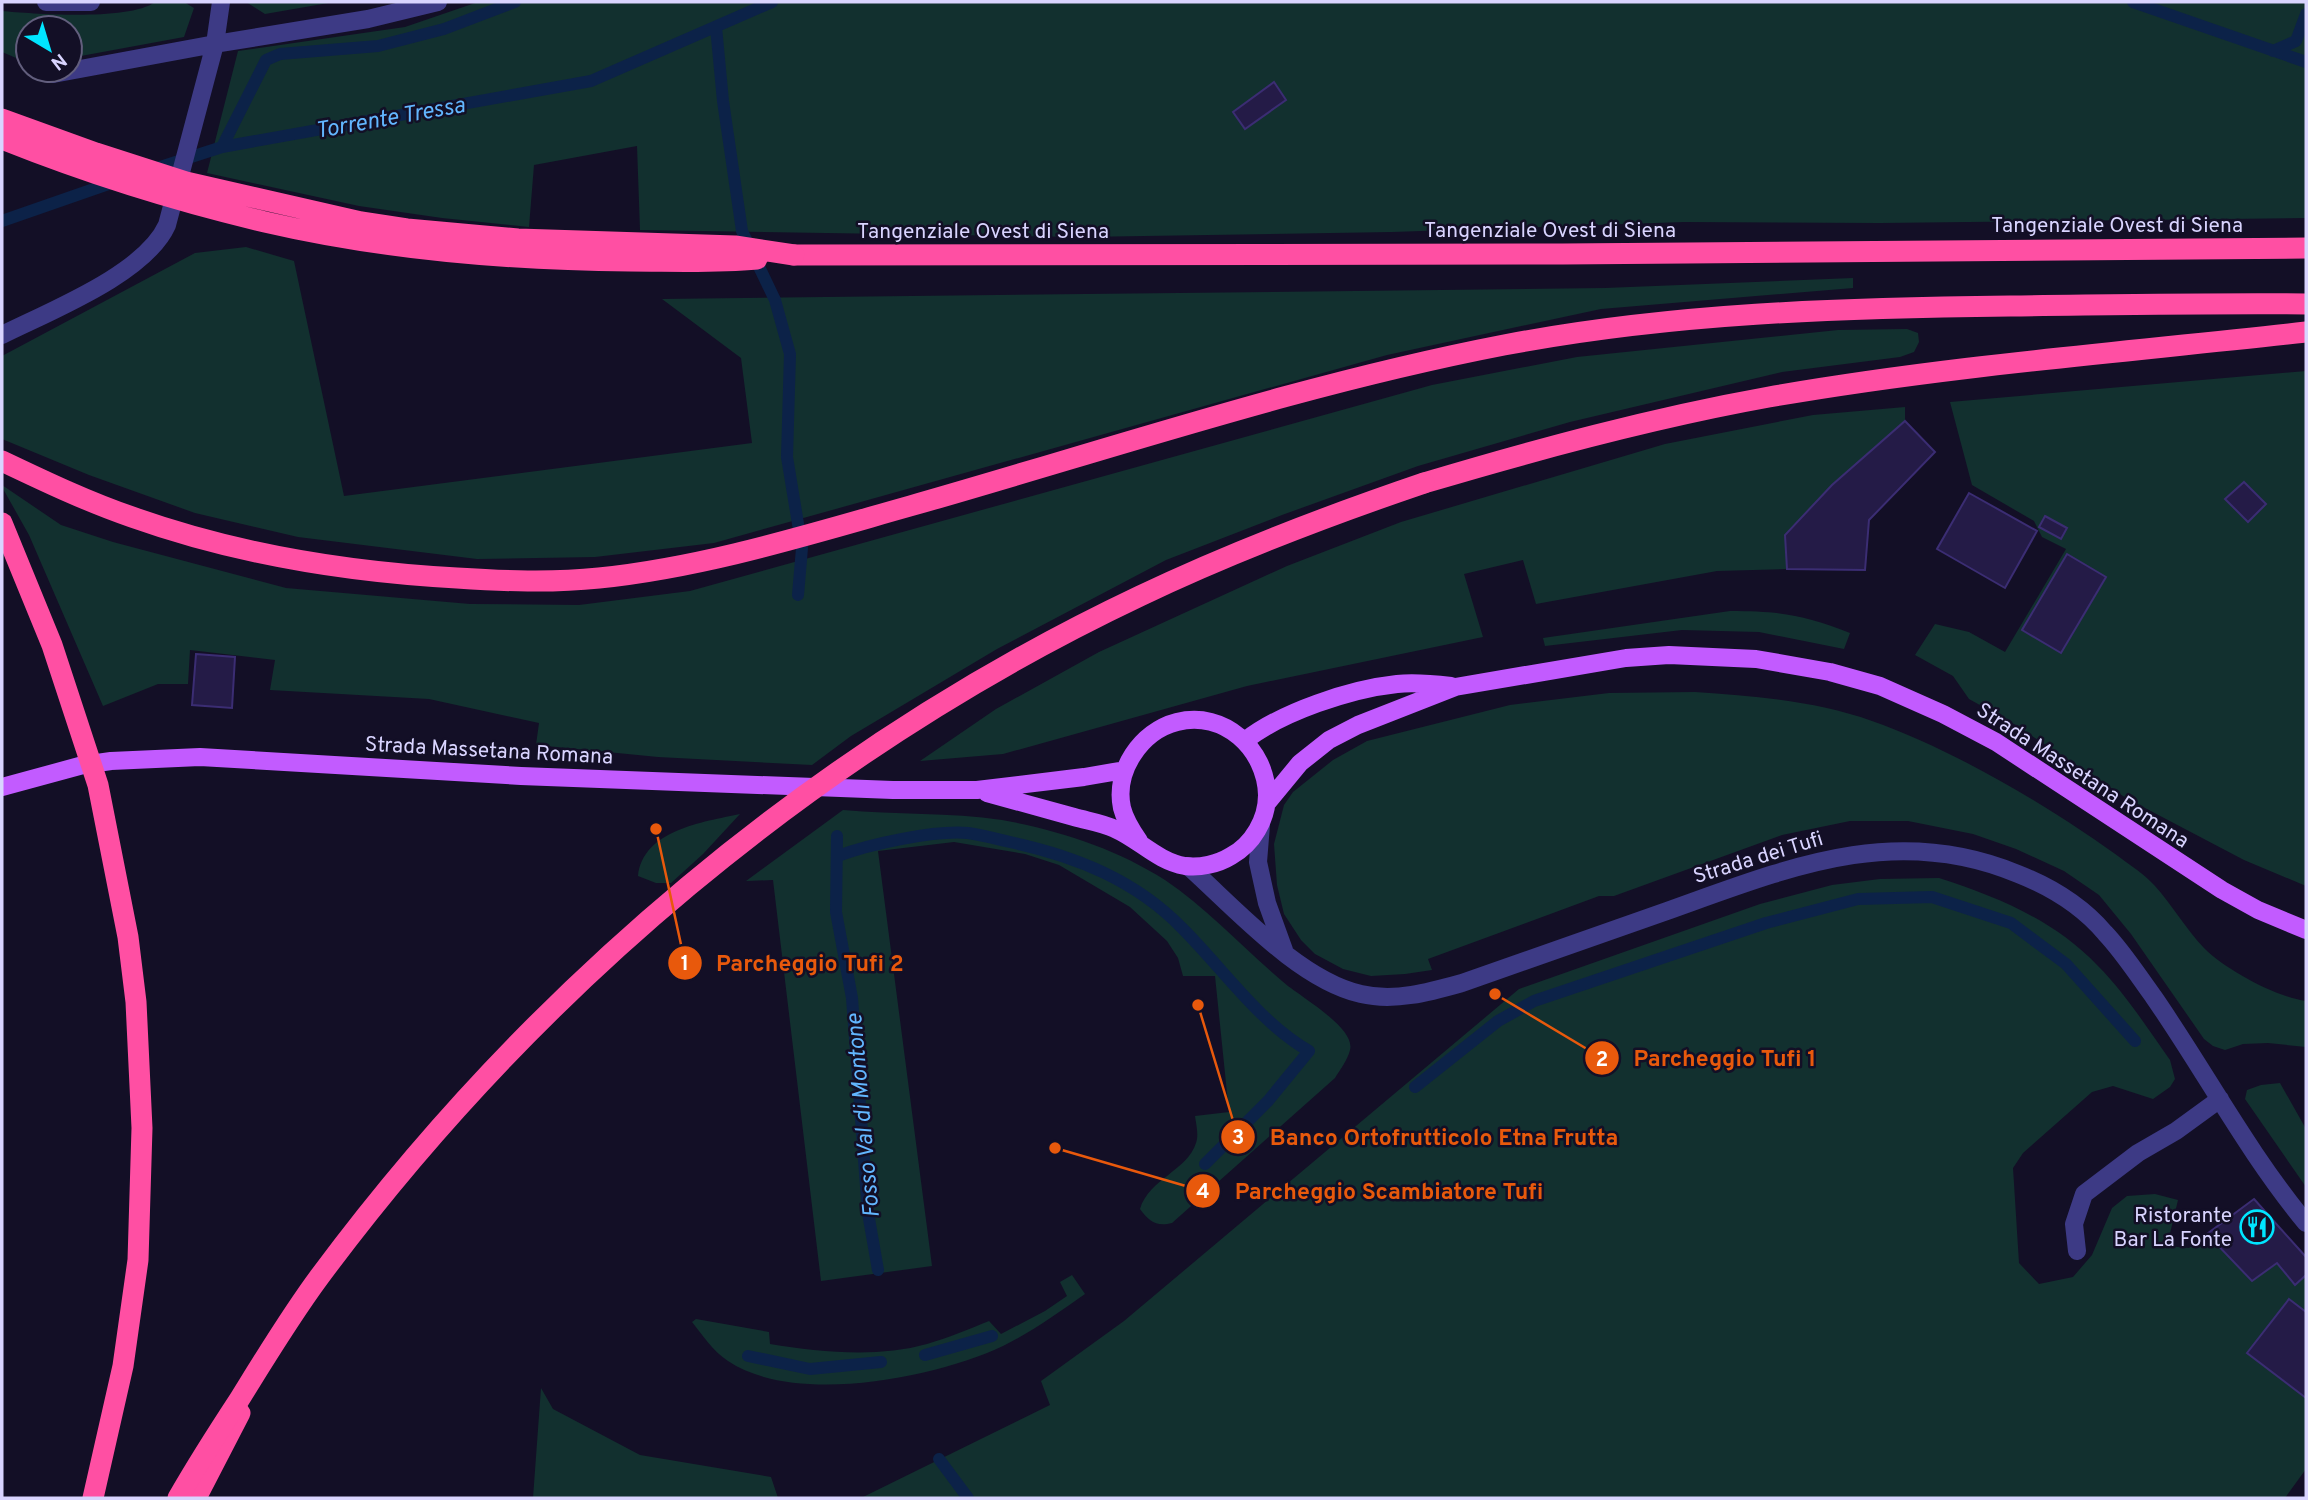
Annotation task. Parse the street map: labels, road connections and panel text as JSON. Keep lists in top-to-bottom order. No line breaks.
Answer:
{"streets":{"highway":["Tangenziale Ovest di Siena"],"main road":["Strada Massetana Romana"],"street":["Strada dei Tufi"]},"crossings":[["Strada Massetana Romana","Strada dei Tufi"]],"water":["Torrente Tressa","Fosso Val di Montone"],"places":{"other":["Parcheggio Tufi 2","Parcheggio Tufi 1","Banco Ortofrutticolo Etna Frutta","Parcheggio Scambiatore Tufi"],"restaurant":["Ristorante Bar La Fonte"]},"north":"bottom right"}
